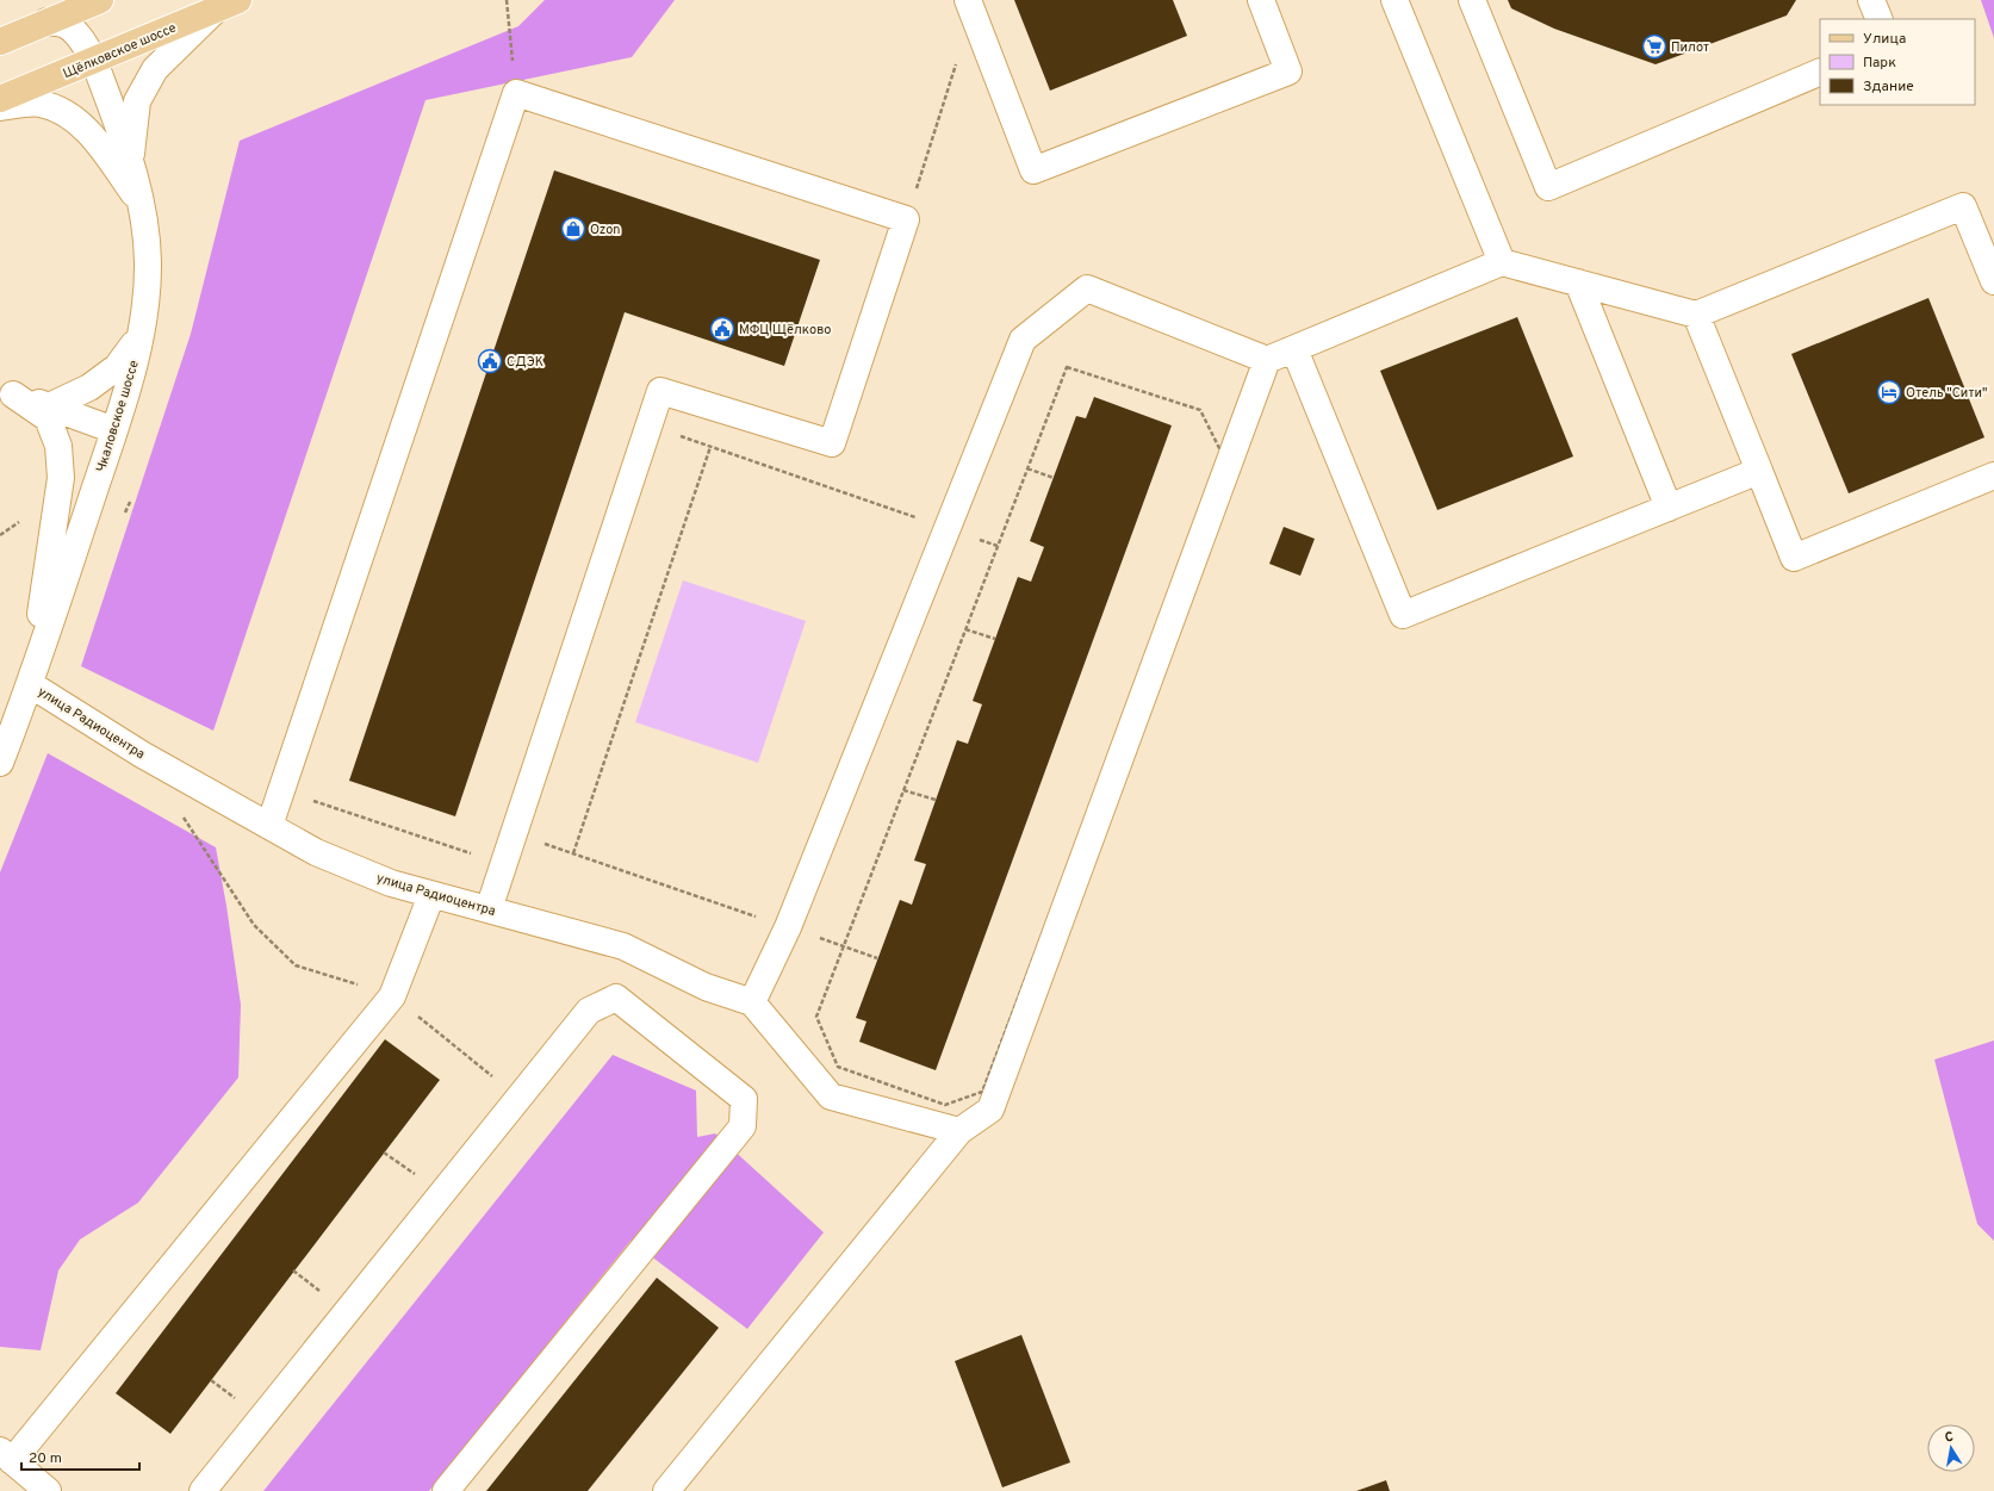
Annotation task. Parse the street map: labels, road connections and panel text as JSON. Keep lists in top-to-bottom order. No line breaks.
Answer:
{"streets":{"main road":["Щёлковское шоссе"],"street":["Чкаловское шоссе","улица Радиоцентра"]},"crossings":[["Щёлковское шоссе","Чкаловское шоссе"],["Чкаловское шоссе","улица Радиоцентра"]],"places":{"supermarket":["Пилот"],"shop":["Ozon"],"public building":["МФЦ Щёлково","СДЭК"],"hotel":["Отель \"Сити\""]},"legend":["Улица","Парк","Здание"],"scale_bar":"20 m","north":"top"}
